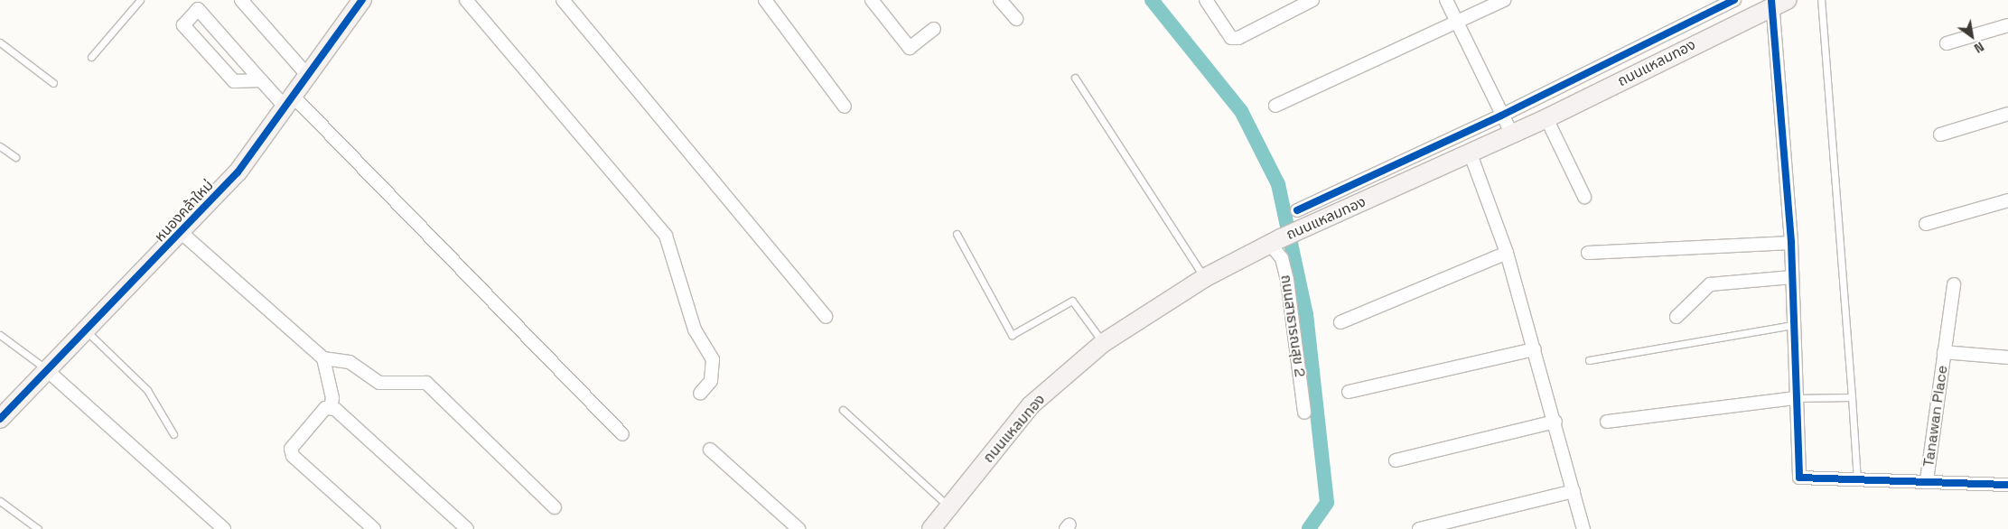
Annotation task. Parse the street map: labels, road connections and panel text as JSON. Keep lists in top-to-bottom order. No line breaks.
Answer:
{"streets":{"main road":["ถนนแหลมทอง","หนองคล้าใหม่"],"street":["ถนนสาธารณสุข 2","Tanawan Place"]},"crossings":[["ถนนแหลมทอง","ถนนสาธารณสุข 2"]],"north":"bottom right"}
